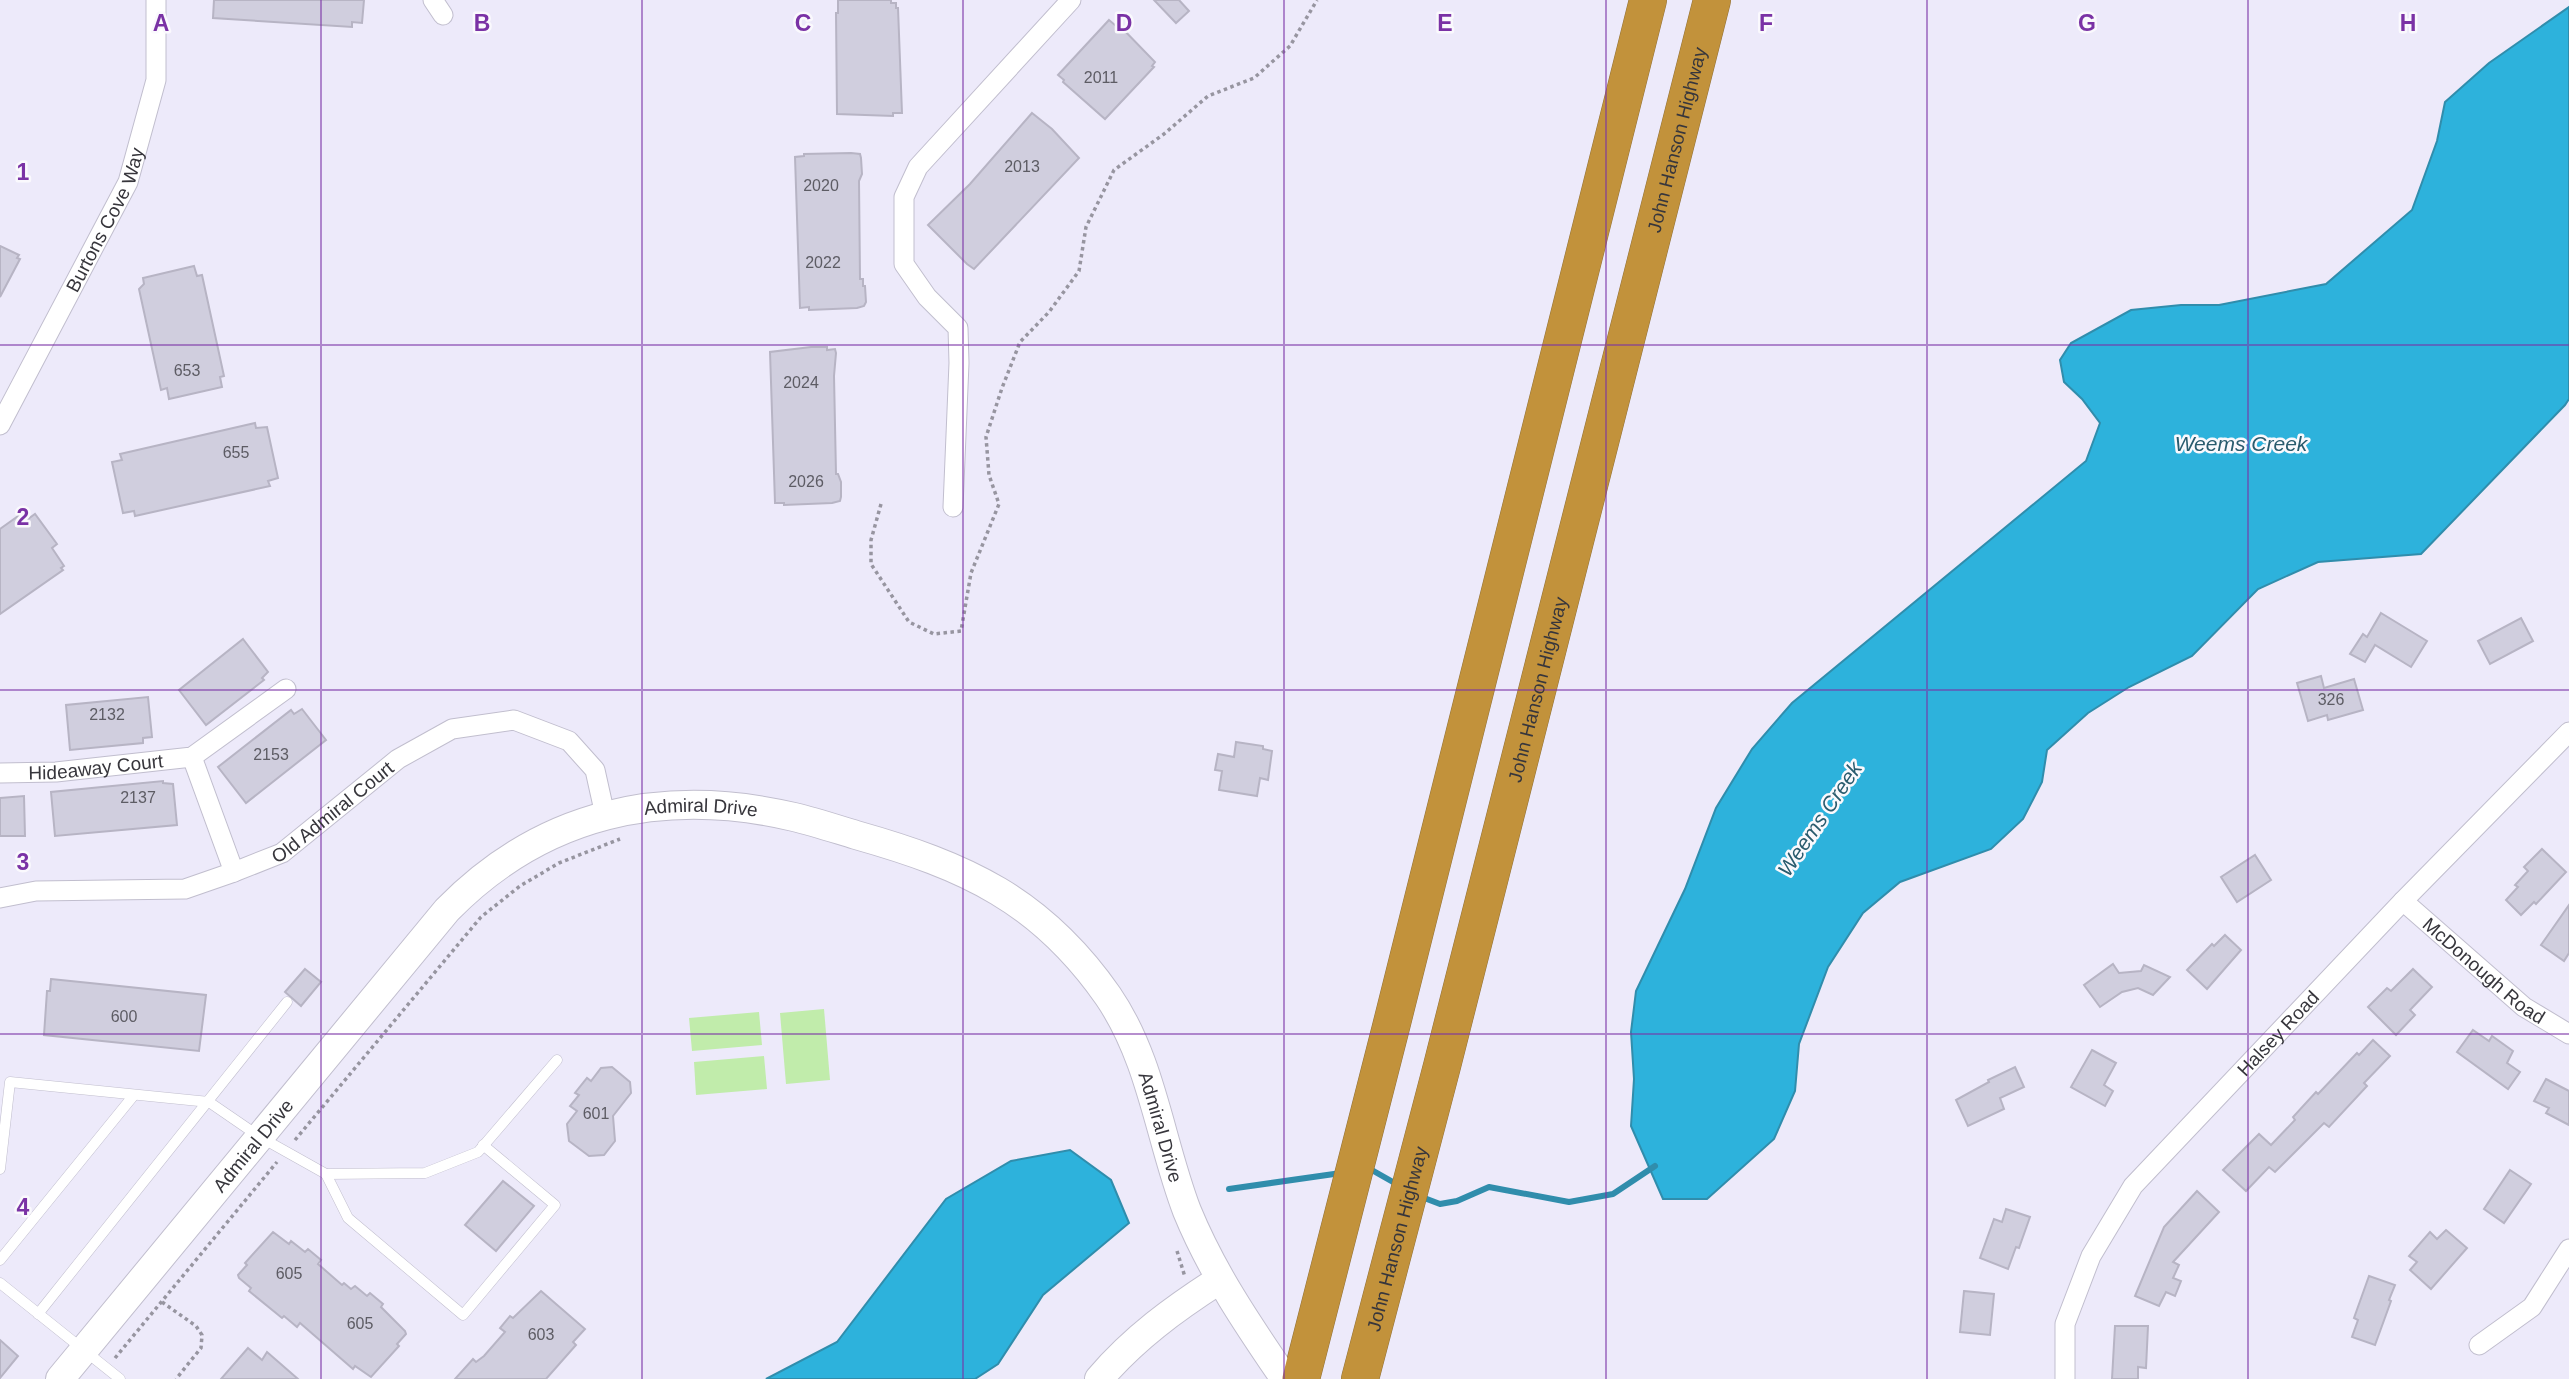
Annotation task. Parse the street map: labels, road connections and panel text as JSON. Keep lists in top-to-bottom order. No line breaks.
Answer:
{"streets":{"highway":["John Hanson Highway"],"street":["Burtons Cove Way","Hideaway Court","Old Admiral Court","Admiral Drive","McDonough Road","Halsey Road"]},"crossings":[["Hideaway Court","Old Admiral Court"],["Old Admiral Court","Admiral Drive"],["McDonough Road","Halsey Road"]],"water":["Weems Creek"],"house_numbers":["2011","2013","2020","2022","653","2024","655","2026","326","2132","2153","2137","600","601","605","605","603"],"grid":{"columns":["A","B","C","D","E","F","G","H"],"rows":["1","2","3","4"]}}
